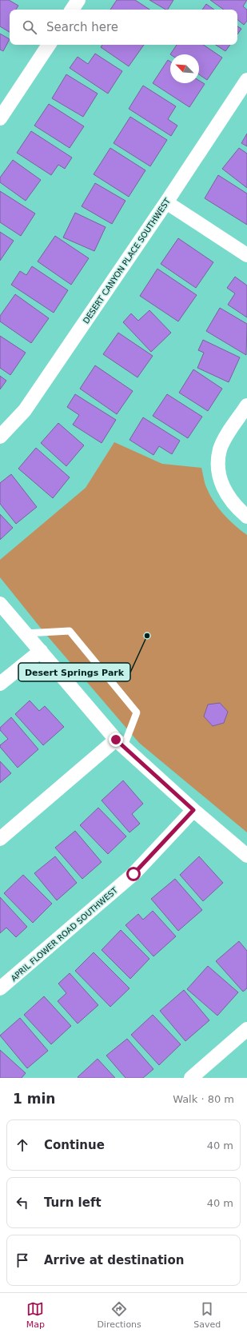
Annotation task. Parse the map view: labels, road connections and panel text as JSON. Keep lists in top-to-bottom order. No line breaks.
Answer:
{"streets":{"street":["DESERT CANYON PLACE SOUTHWEST","APRIL FLOWER ROAD SOUTHWEST"]},"places":["Desert Springs Park"],"north":"top left","page":{"search":"Search here","heading":["1 min","Walk · 80 m"],"list":[["Continue","40 m"],["Turn left","40 m"],"Arrive at destination"],"nav":["Map","Directions","Saved"]}}
